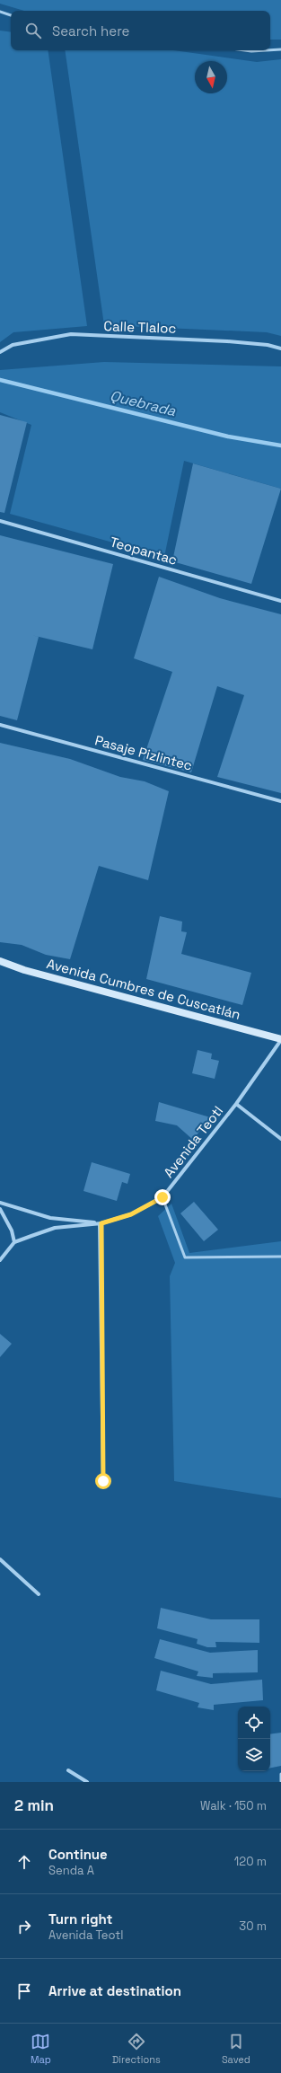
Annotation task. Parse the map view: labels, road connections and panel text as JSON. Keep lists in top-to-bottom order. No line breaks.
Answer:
{"streets":{"main road":["Avenida Cumbres de Cuscatlán"],"street":["Calle Tlaloc","Teopantac","Pasaje Pizlintec","Avenida Teotl"]},"crossings":[["Avenida Cumbres de Cuscatlán","Avenida Teotl"]],"water":["Quebrada"],"north":"bottom","page":{"search":"Search here","heading":["2 min","Walk · 150 m"],"list":[["Continue","Senda A","120 m"],["Turn right","Avenida Teotl","30 m"],"Arrive at destination"],"nav":["Map","Directions","Saved"]}}
